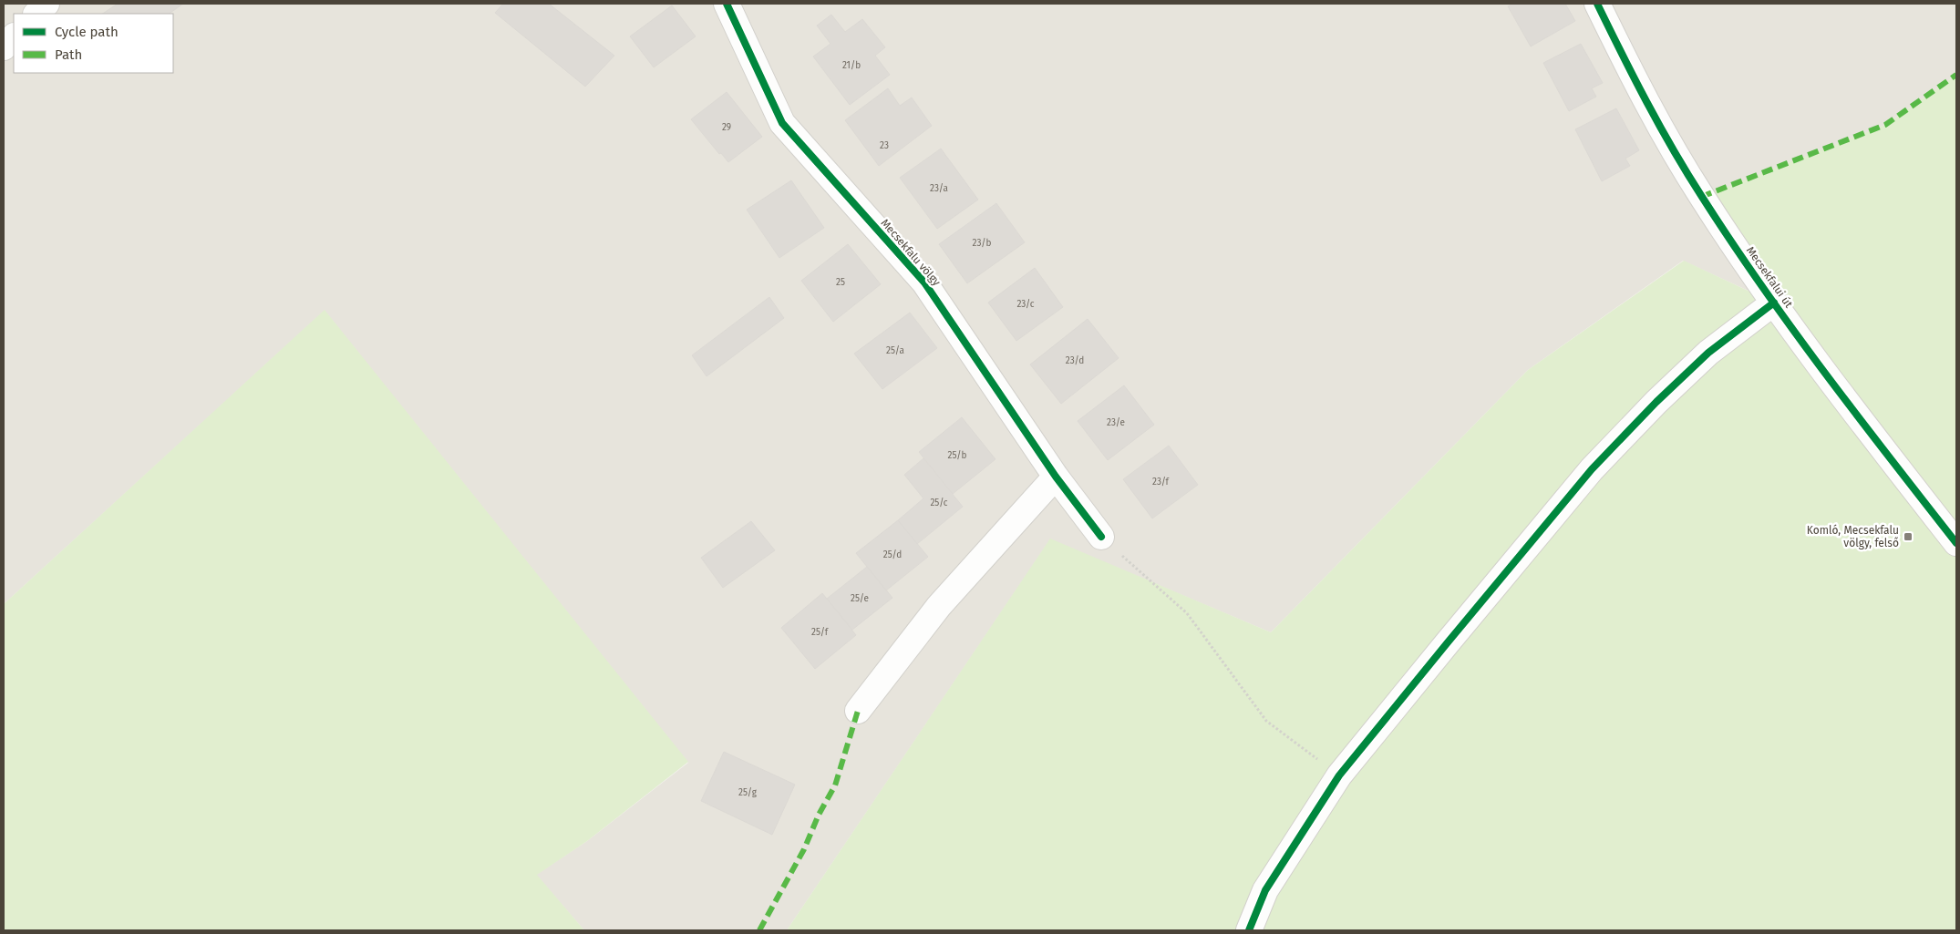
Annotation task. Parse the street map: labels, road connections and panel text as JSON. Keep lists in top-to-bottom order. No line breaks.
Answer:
{"streets":{"street":["Mecsekfalu völgy","Mecsekfalui út"]},"places":{"transit":["Komló, Mecsekfalu völgy, felső"]},"house_numbers":["21/b","29","23","23/a","23/b","25","23/c","25/a","23/d","23/e","25/b","23/f","25/c","25/d","25/e","25/f","25/g"],"legend":["Cycle path","Path"]}
